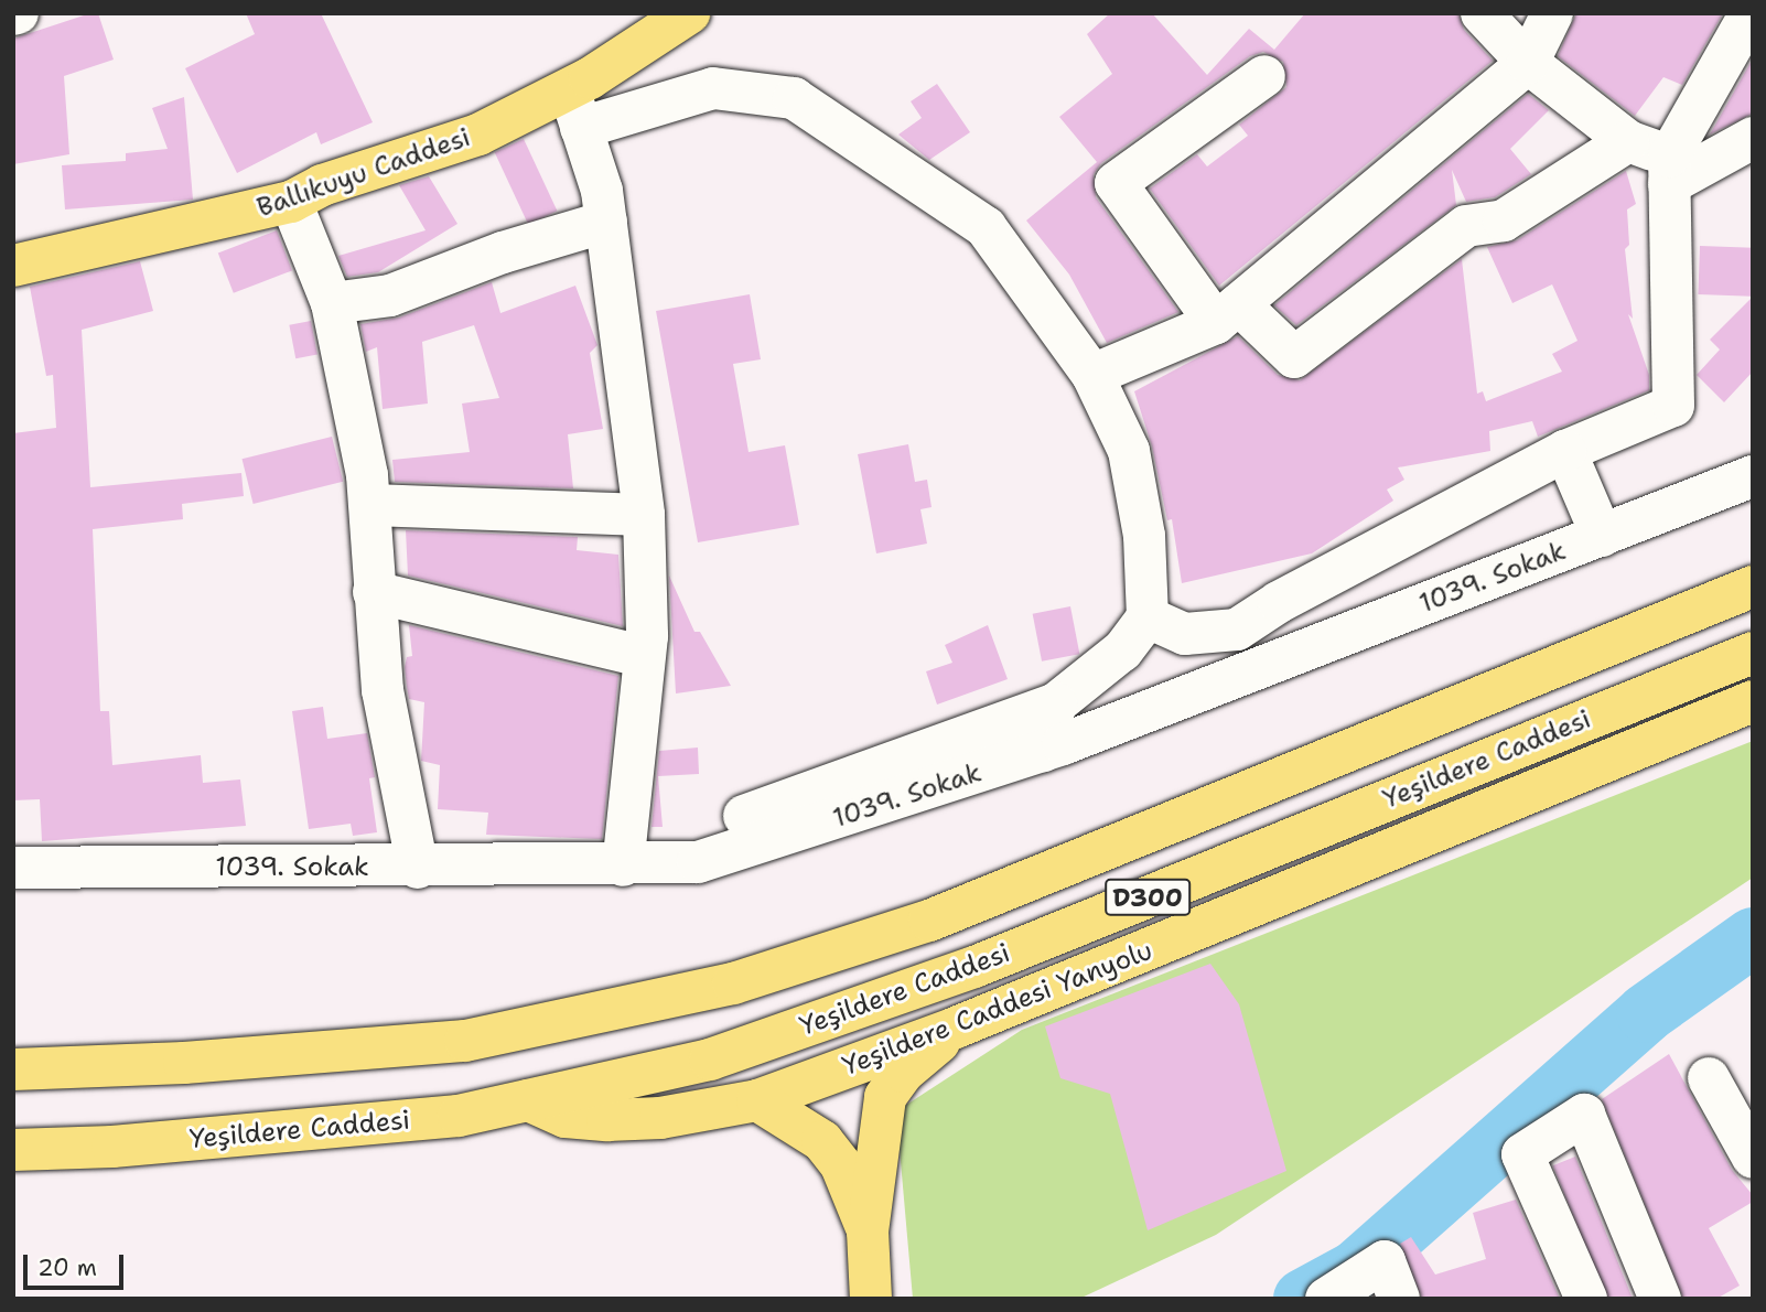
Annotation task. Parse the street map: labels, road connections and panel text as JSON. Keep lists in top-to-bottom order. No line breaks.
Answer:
{"streets":{"main road":["Ballıkuyu Caddesi","Yeşildere Caddesi","D300","Yeşildere Caddesi Yanyolu"],"street":["1039. Sokak"]},"crossings":[["Yeşildere Caddesi","Yeşildere Caddesi Yanyolu"]],"scale_bar":"20 m"}
